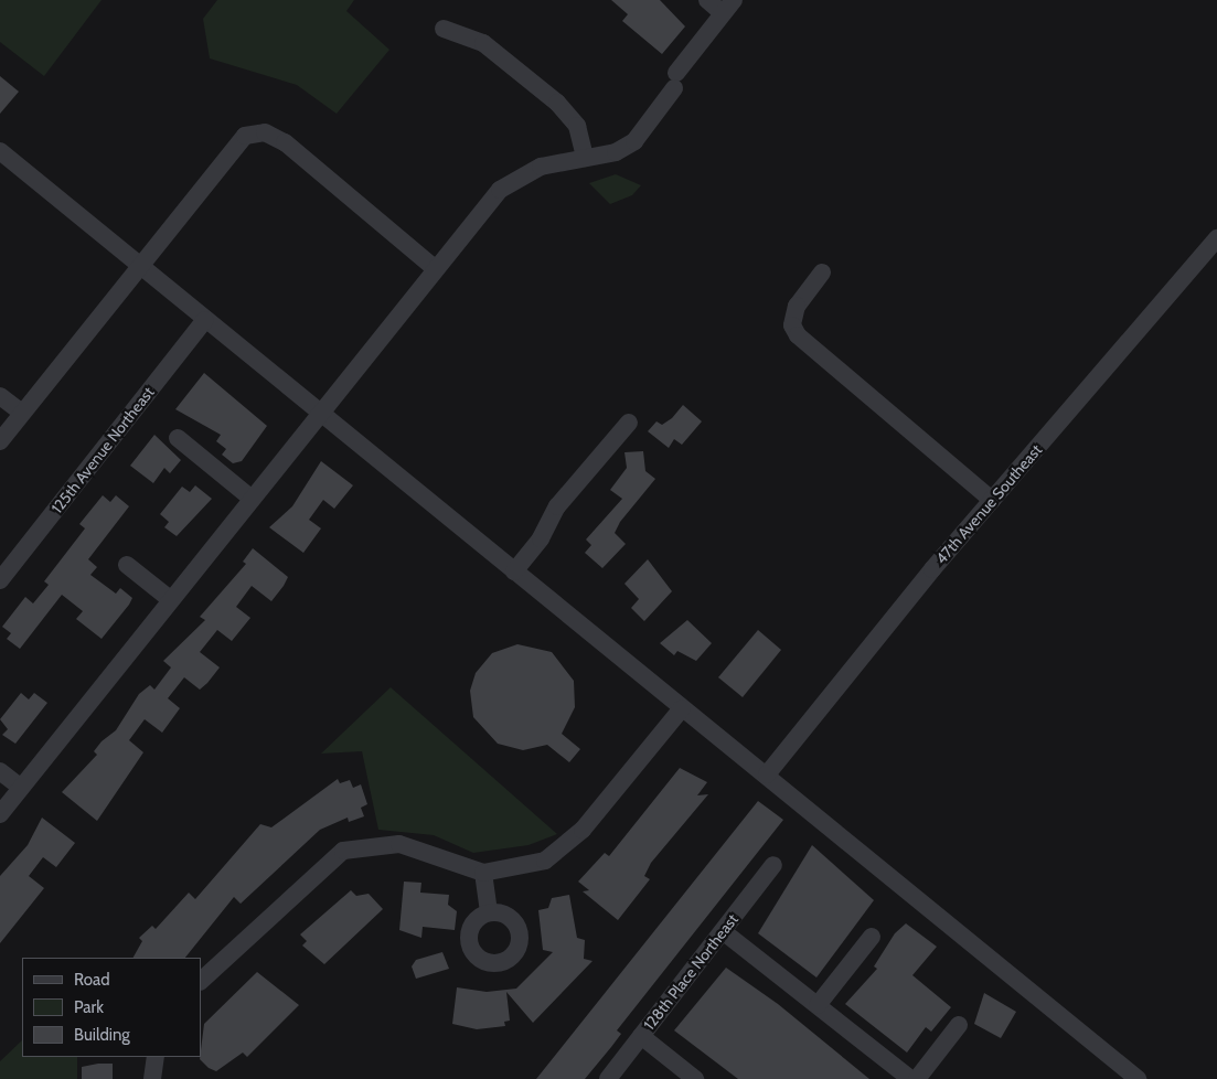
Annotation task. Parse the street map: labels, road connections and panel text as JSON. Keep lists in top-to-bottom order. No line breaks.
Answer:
{"streets":{"street":["125th Avenue Northeast","47th Avenue Southeast","128th Place Northeast"]},"legend":["Road","Park","Building"]}
